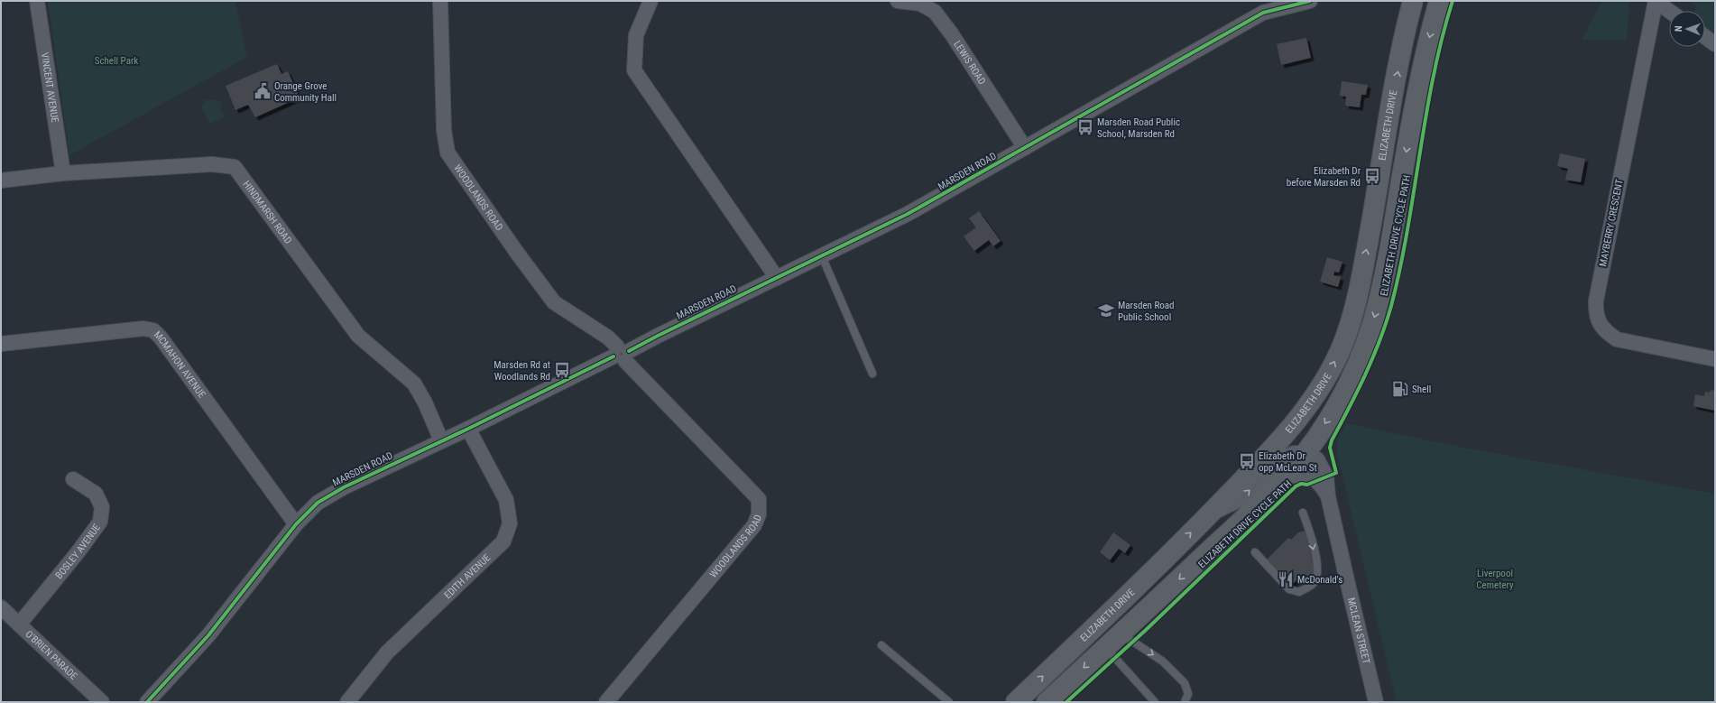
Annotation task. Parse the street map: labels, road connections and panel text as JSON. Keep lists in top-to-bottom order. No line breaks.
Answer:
{"streets":{"main road":["ELIZABETH DRIVE"],"street":["LEWIS ROAD","VINCENT AVENUE","MARSDEN ROAD","WOODLANDS ROAD","HINDMARSH ROAD","MAYBERRY CRESCENT","MCMAHON AVENUE","BOSLEY AVENUE","EDITH AVENUE","MCLEAN STREET","O'BRIEN PARADE"],"cycle path":["ELIZABETH DRIVE CYCLE PATH"]},"crossings":[["LEWIS ROAD","MARSDEN ROAD"],["VINCENT AVENUE","HINDMARSH ROAD"],["MARSDEN ROAD","WOODLANDS ROAD"],["MARSDEN ROAD","HINDMARSH ROAD"],["MARSDEN ROAD","MCMAHON AVENUE"],["MARSDEN ROAD","EDITH AVENUE"],["BOSLEY AVENUE","O'BRIEN PARADE"]],"parks":["Schell Park","Liverpool Cemetery"],"places":{"public building":["Orange Grove Community Hall"],"bus stop":["Marsden Road Public School, Marsden Rd","Elizabeth Dr before Marsden Rd","Marsden Rd at Woodlands Rd","Elizabeth Dr opp McLean St"],"school or university":["Marsden Road Public School"],"fuel station":["Shell"],"restaurant":["McDonald's"]},"north":"left"}
